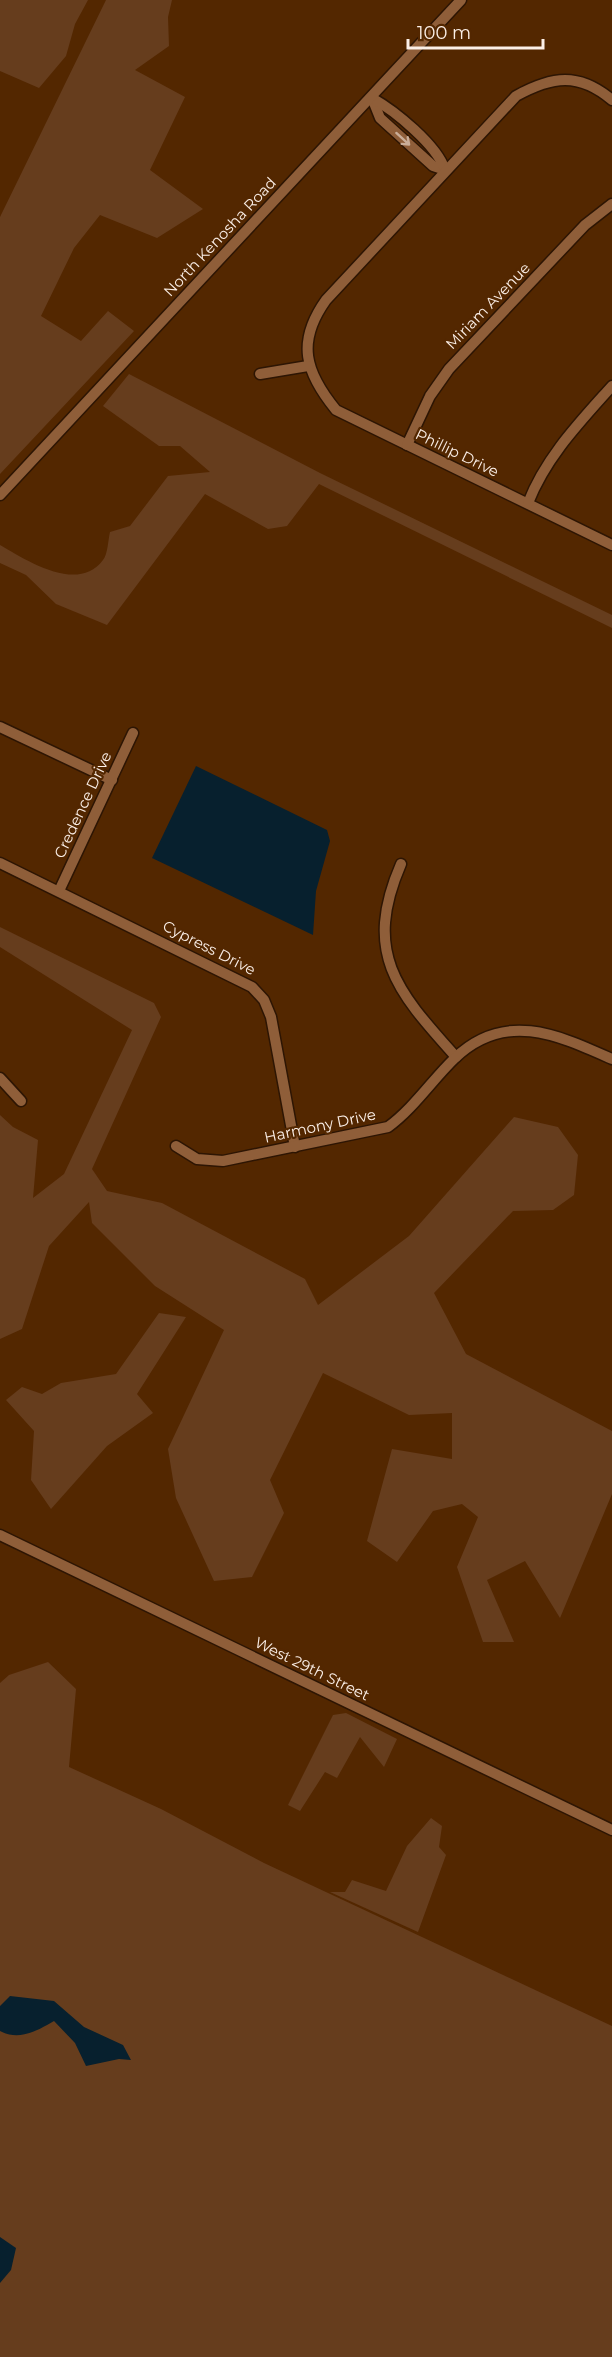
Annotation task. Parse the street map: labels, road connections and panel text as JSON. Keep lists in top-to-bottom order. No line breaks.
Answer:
{"streets":{"street":["North Kenosha Road","Miriam Avenue","Phillip Drive","Credence Drive","Cypress Drive","Harmony Drive","West 29th Street"]},"crossings":[["Miriam Avenue","Phillip Drive"],["Credence Drive","Cypress Drive"],["Cypress Drive","Harmony Drive"]],"scale_bar":"100 m"}
